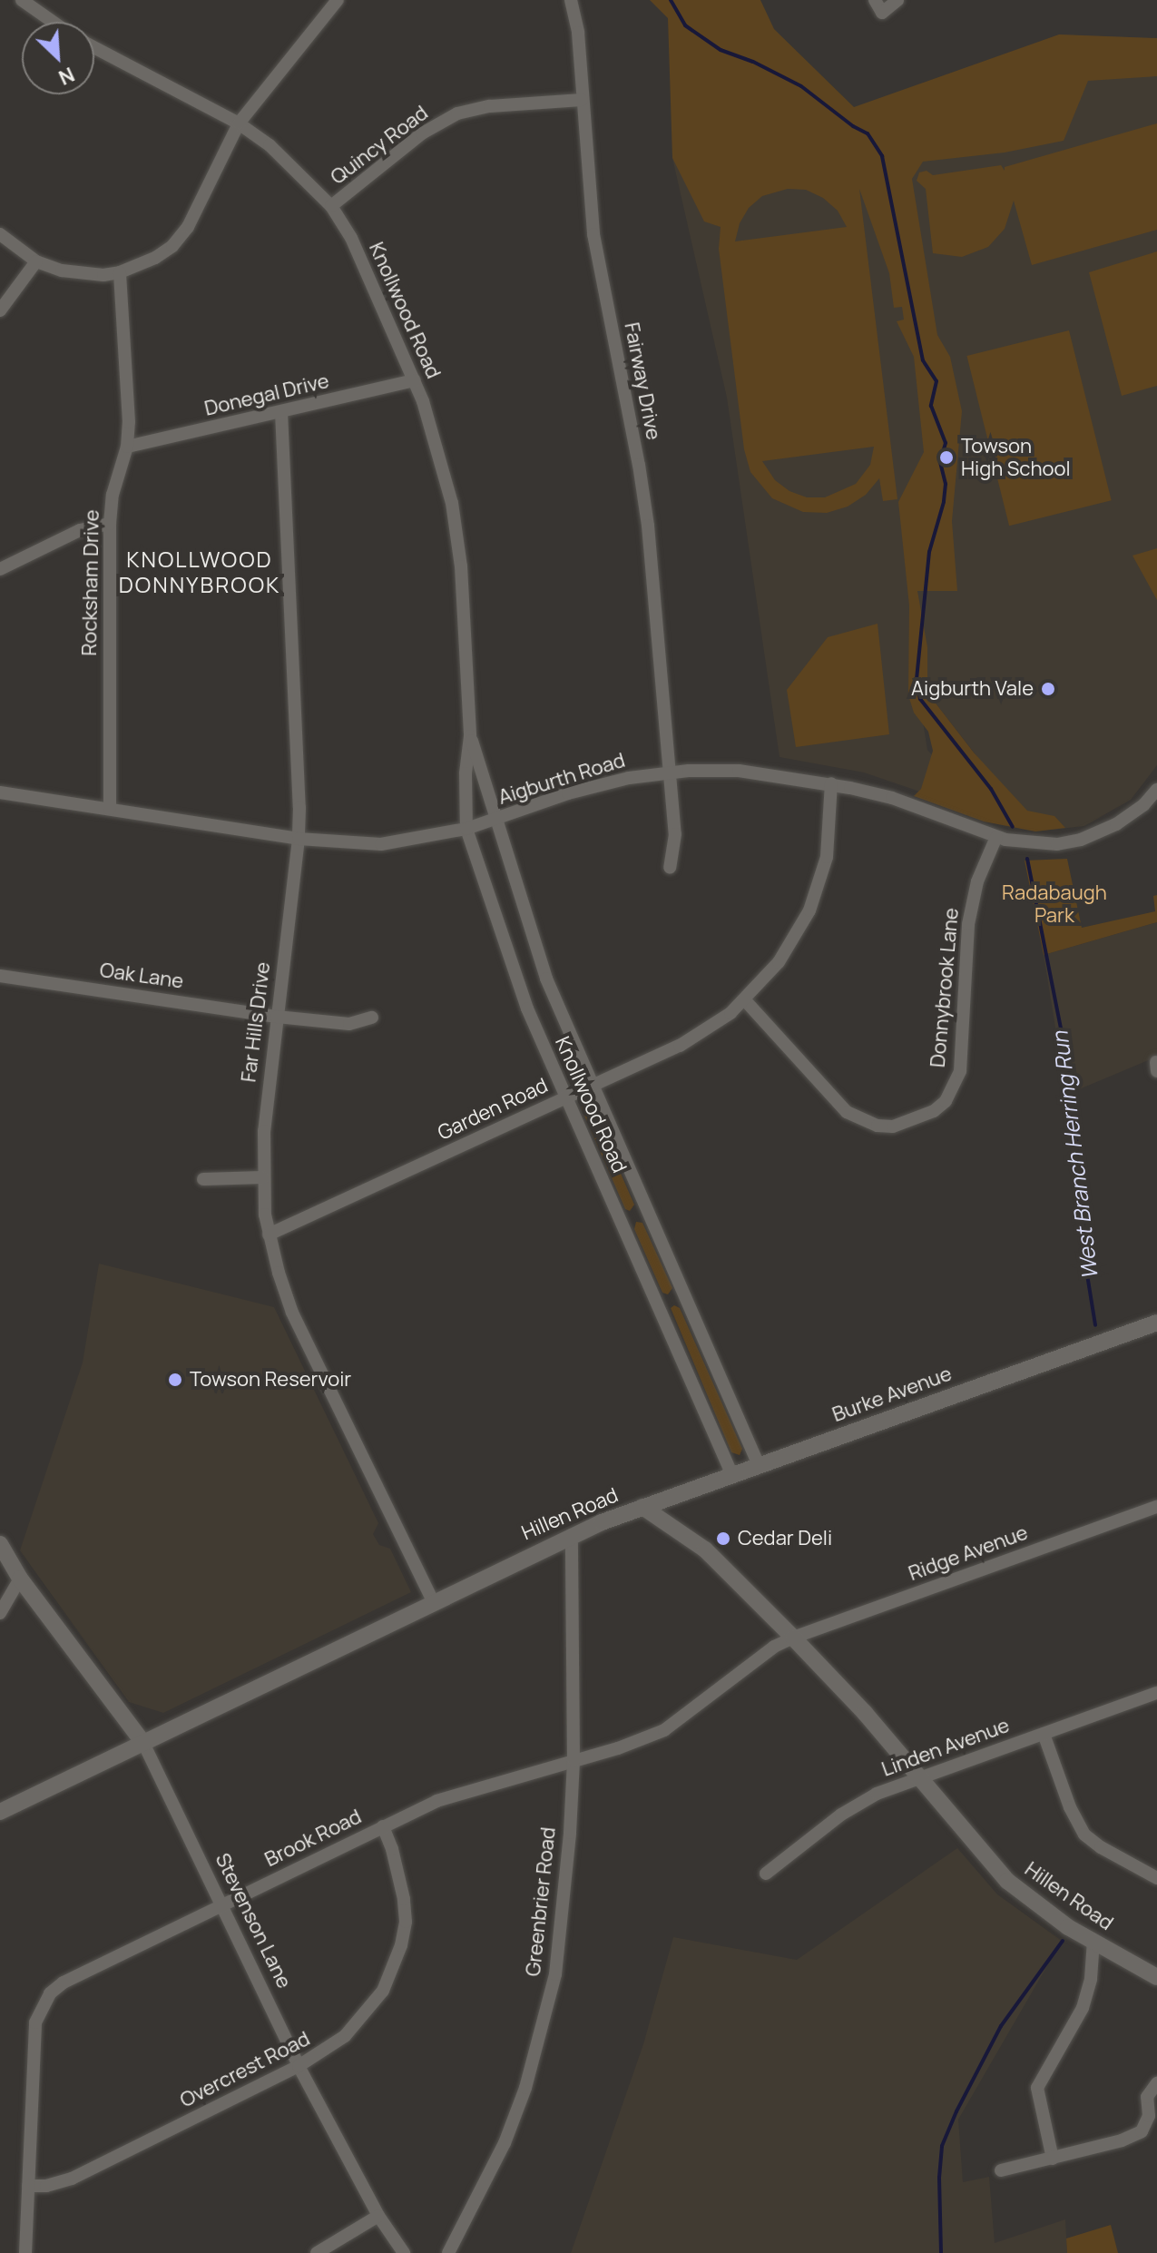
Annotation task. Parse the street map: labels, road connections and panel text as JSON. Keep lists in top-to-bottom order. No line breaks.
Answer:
{"streets":{"street":["Quincy Road","Knollwood Road","Fairway Drive","Donegal Drive","Rocksham Drive","Aigburth Road","Oak Lane","Donnybrook Lane","Far Hills Drive","Garden Road","Burke Avenue","Hillen Road","Ridge Avenue","Linden Avenue","Brook Road","Greenbrier Road","Stevenson Lane","Overcrest Road"]},"crossings":[["Quincy Road","Knollwood Road"],["Quincy Road","Fairway Drive"],["Knollwood Road","Donegal Drive"],["Knollwood Road","Aigburth Road"],["Knollwood Road","Garden Road"],["Knollwood Road","Burke Avenue"],["Fairway Drive","Aigburth Road"],["Donegal Drive","Rocksham Drive"],["Donegal Drive","Far Hills Drive"],["Rocksham Drive","Aigburth Road"],["Aigburth Road","Donnybrook Lane"],["Aigburth Road","Far Hills Drive"],["Aigburth Road","Garden Road"],["Oak Lane","Far Hills Drive"],["Donnybrook Lane","Garden Road"],["Far Hills Drive","Garden Road"],["Far Hills Drive","Hillen Road"],["Burke Avenue","Hillen Road"],["Hillen Road","Ridge Avenue"],["Hillen Road","Linden Avenue"],["Hillen Road","Brook Road"],["Hillen Road","Greenbrier Road"],["Hillen Road","Stevenson Lane"],["Ridge Avenue","Brook Road"],["Brook Road","Greenbrier Road"],["Brook Road","Stevenson Lane"],["Brook Road","Overcrest Road"],["Stevenson Lane","Overcrest Road"]],"districts":["KNOLLWOOD DONNYBROOK"],"water":["West Branch Herring Run"],"parks":["Radabaugh Park"],"places":["Towson High School","Aigburth Vale","Towson Reservoir","Cedar Deli"],"north":"bottom right"}
